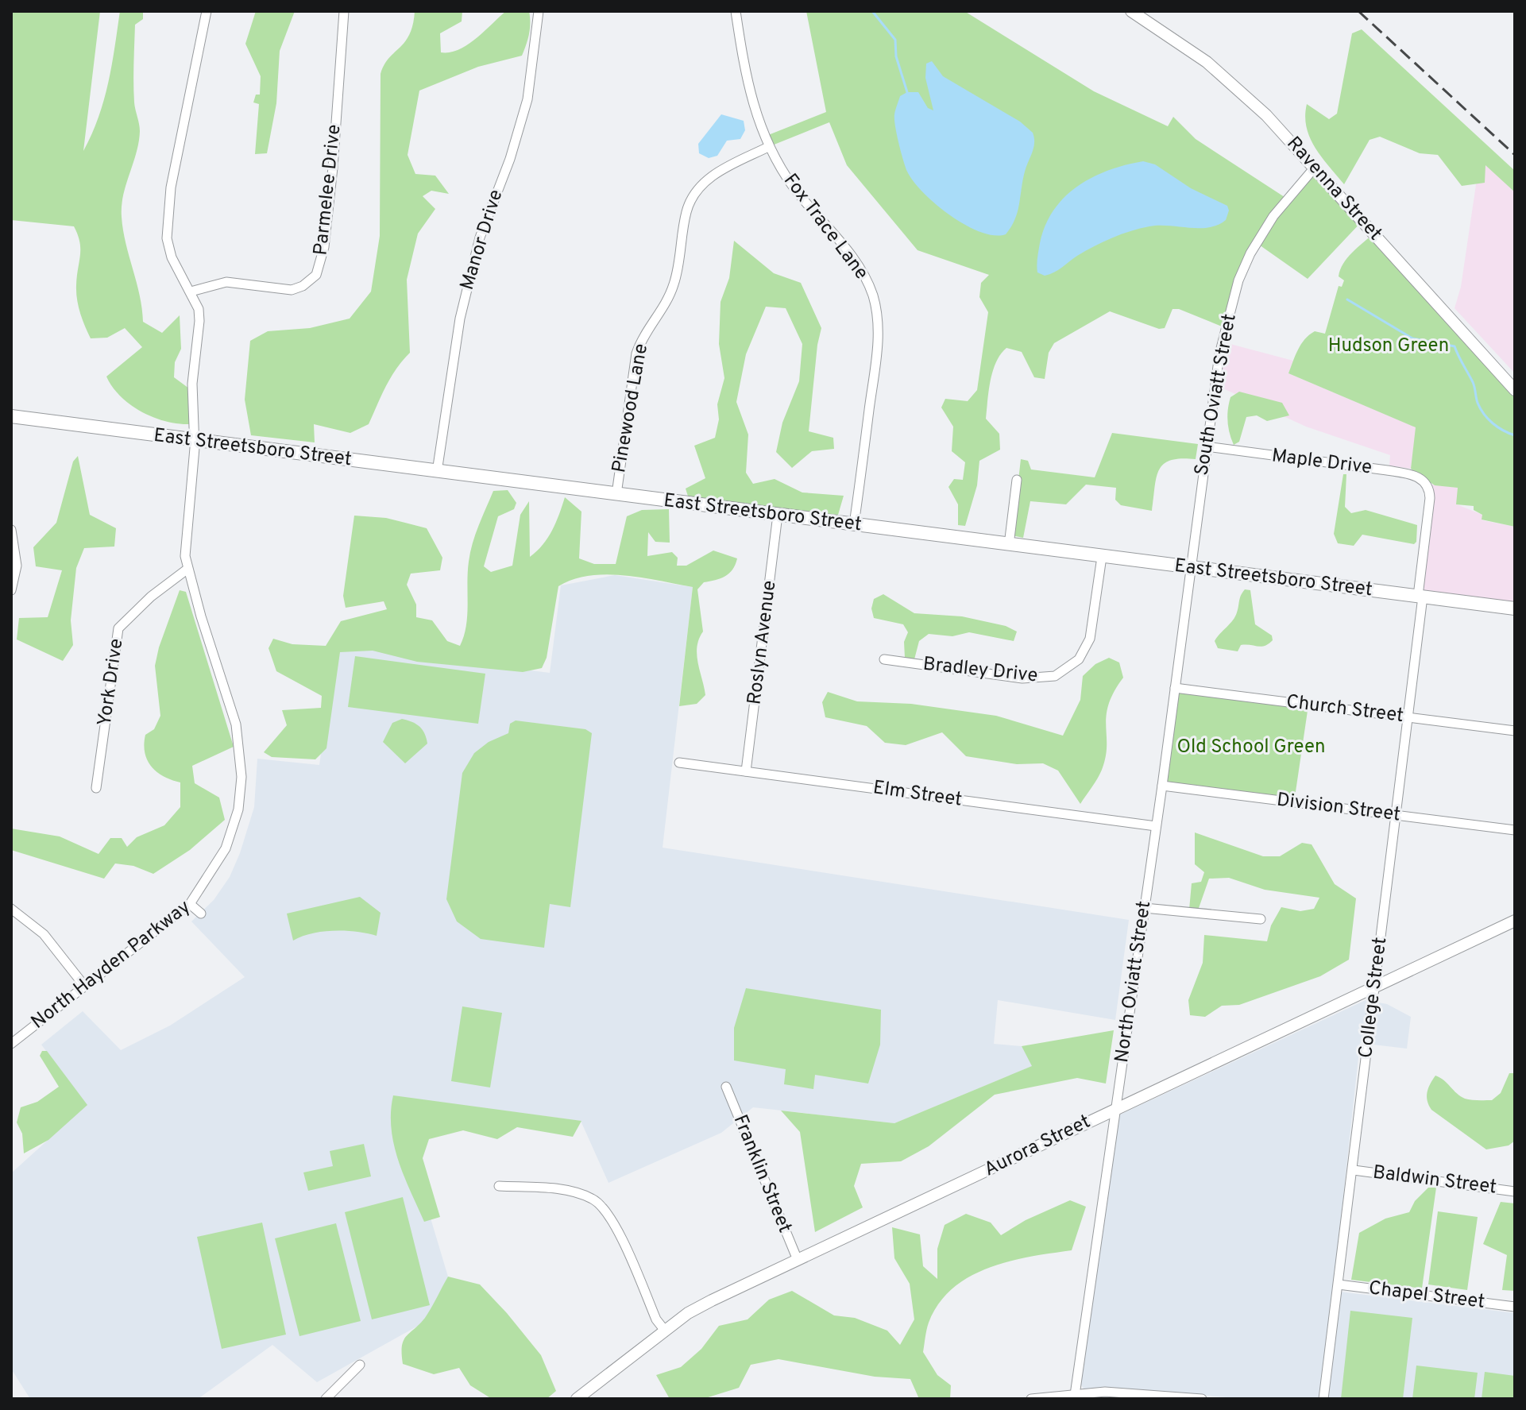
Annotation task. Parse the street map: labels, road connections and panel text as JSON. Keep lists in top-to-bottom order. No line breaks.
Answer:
{"streets":{"main road":["East Streetsboro Street"],"street":["Ravenna Street","Parmelee Drive","Fox Trace Lane","Manor Drive","South Oviatt Street","Pinewood Lane","Maple Drive","Roslyn Avenue","Bradley Drive","York Drive","Church Street","Elm Street","Division Street","North Hayden Parkway","North Oviatt Street","College Street","Aurora Street","Franklin Street","Baldwin Street","Chapel Street"]},"crossings":[["Ravenna Street","South Oviatt Street"],["Parmelee Drive","North Hayden Parkway"],["Fox Trace Lane","Pinewood Lane"],["Fox Trace Lane","East Streetsboro Street"],["Manor Drive","East Streetsboro Street"],["South Oviatt Street","East Streetsboro Street"],["South Oviatt Street","Maple Drive"],["South Oviatt Street","North Oviatt Street"],["Pinewood Lane","East Streetsboro Street"],["East Streetsboro Street","Roslyn Avenue"],["East Streetsboro Street","Bradley Drive"],["East Streetsboro Street","North Hayden Parkway"],["East Streetsboro Street","North Oviatt Street"],["East Streetsboro Street","College Street"],["Maple Drive","College Street"],["Roslyn Avenue","Elm Street"],["York Drive","North Hayden Parkway"],["Church Street","North Oviatt Street"],["Church Street","College Street"],["Elm Street","North Oviatt Street"],["Division Street","North Oviatt Street"],["Division Street","College Street"],["North Oviatt Street","Aurora Street"],["College Street","Aurora Street"],["College Street","Baldwin Street"],["College Street","Chapel Street"],["Aurora Street","Franklin Street"]],"parks":["Hudson Green","Old School Green"]}
